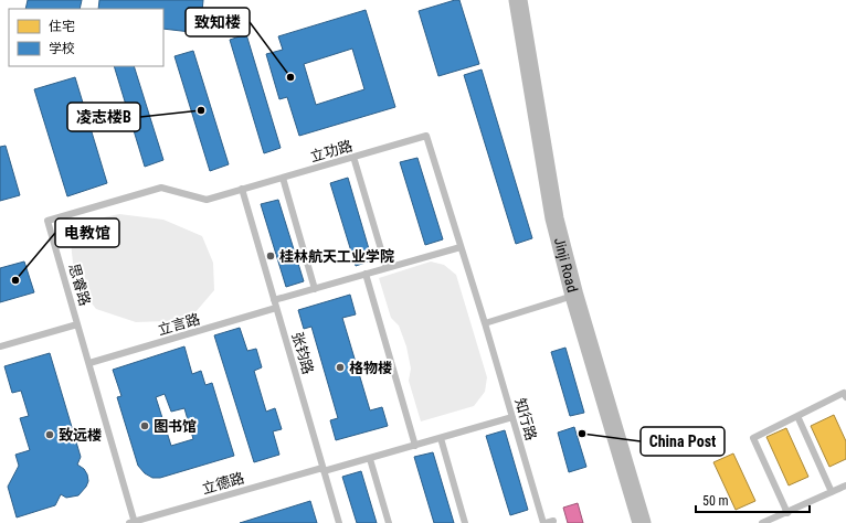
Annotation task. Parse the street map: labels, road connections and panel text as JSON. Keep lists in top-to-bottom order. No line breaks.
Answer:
{"streets":{"main road":["Jinji Road"],"lane":["立功路","思睿路","立言路","张钧路","知行路","立德路"]},"crossings":[["立功路","思睿路"],["立功路","张钧路"],["立功路","知行路"],["思睿路","立言路"],["思睿路","张钧路"],["思睿路","立德路"],["立言路","张钧路"],["张钧路","立德路"],["知行路","立德路"]],"places":["致知楼","凌志楼B","桂林航天工业学院","电教馆","格物楼","图书馆","China Post","致远楼"],"legend":["住宅","学校"],"scale_bar":"50 m"}
